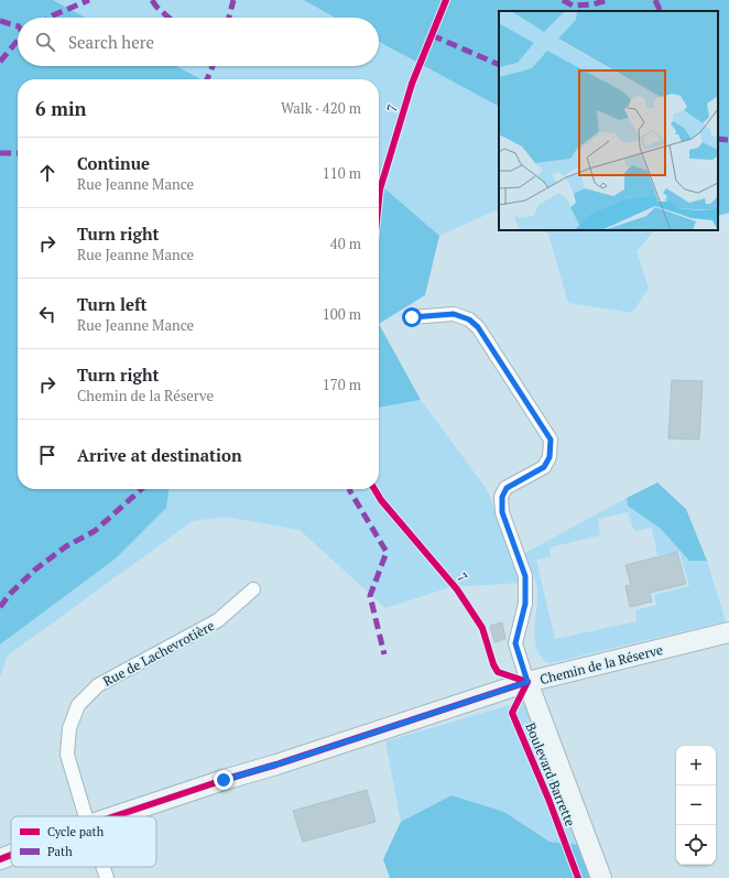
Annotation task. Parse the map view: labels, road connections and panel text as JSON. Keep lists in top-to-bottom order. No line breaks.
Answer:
{"streets":{"street":["Rue de Lachevrotière","Chemin de la Réserve","Boulevard Barrette"],"cycle path":["7"]},"crossings":[["Chemin de la Réserve","Boulevard Barrette"]],"legend":["Cycle path","Path"],"page":{"search":"Search here","heading":["6 min","Walk · 420 m"],"list":[["Continue","Rue Jeanne Mance","110 m"],["Turn right","Rue Jeanne Mance","40 m"],["Turn left","Rue Jeanne Mance","100 m"],["Turn right","Chemin de la Réserve","170 m"],"Arrive at destination"],"map_buttons":["+","−"]}}
